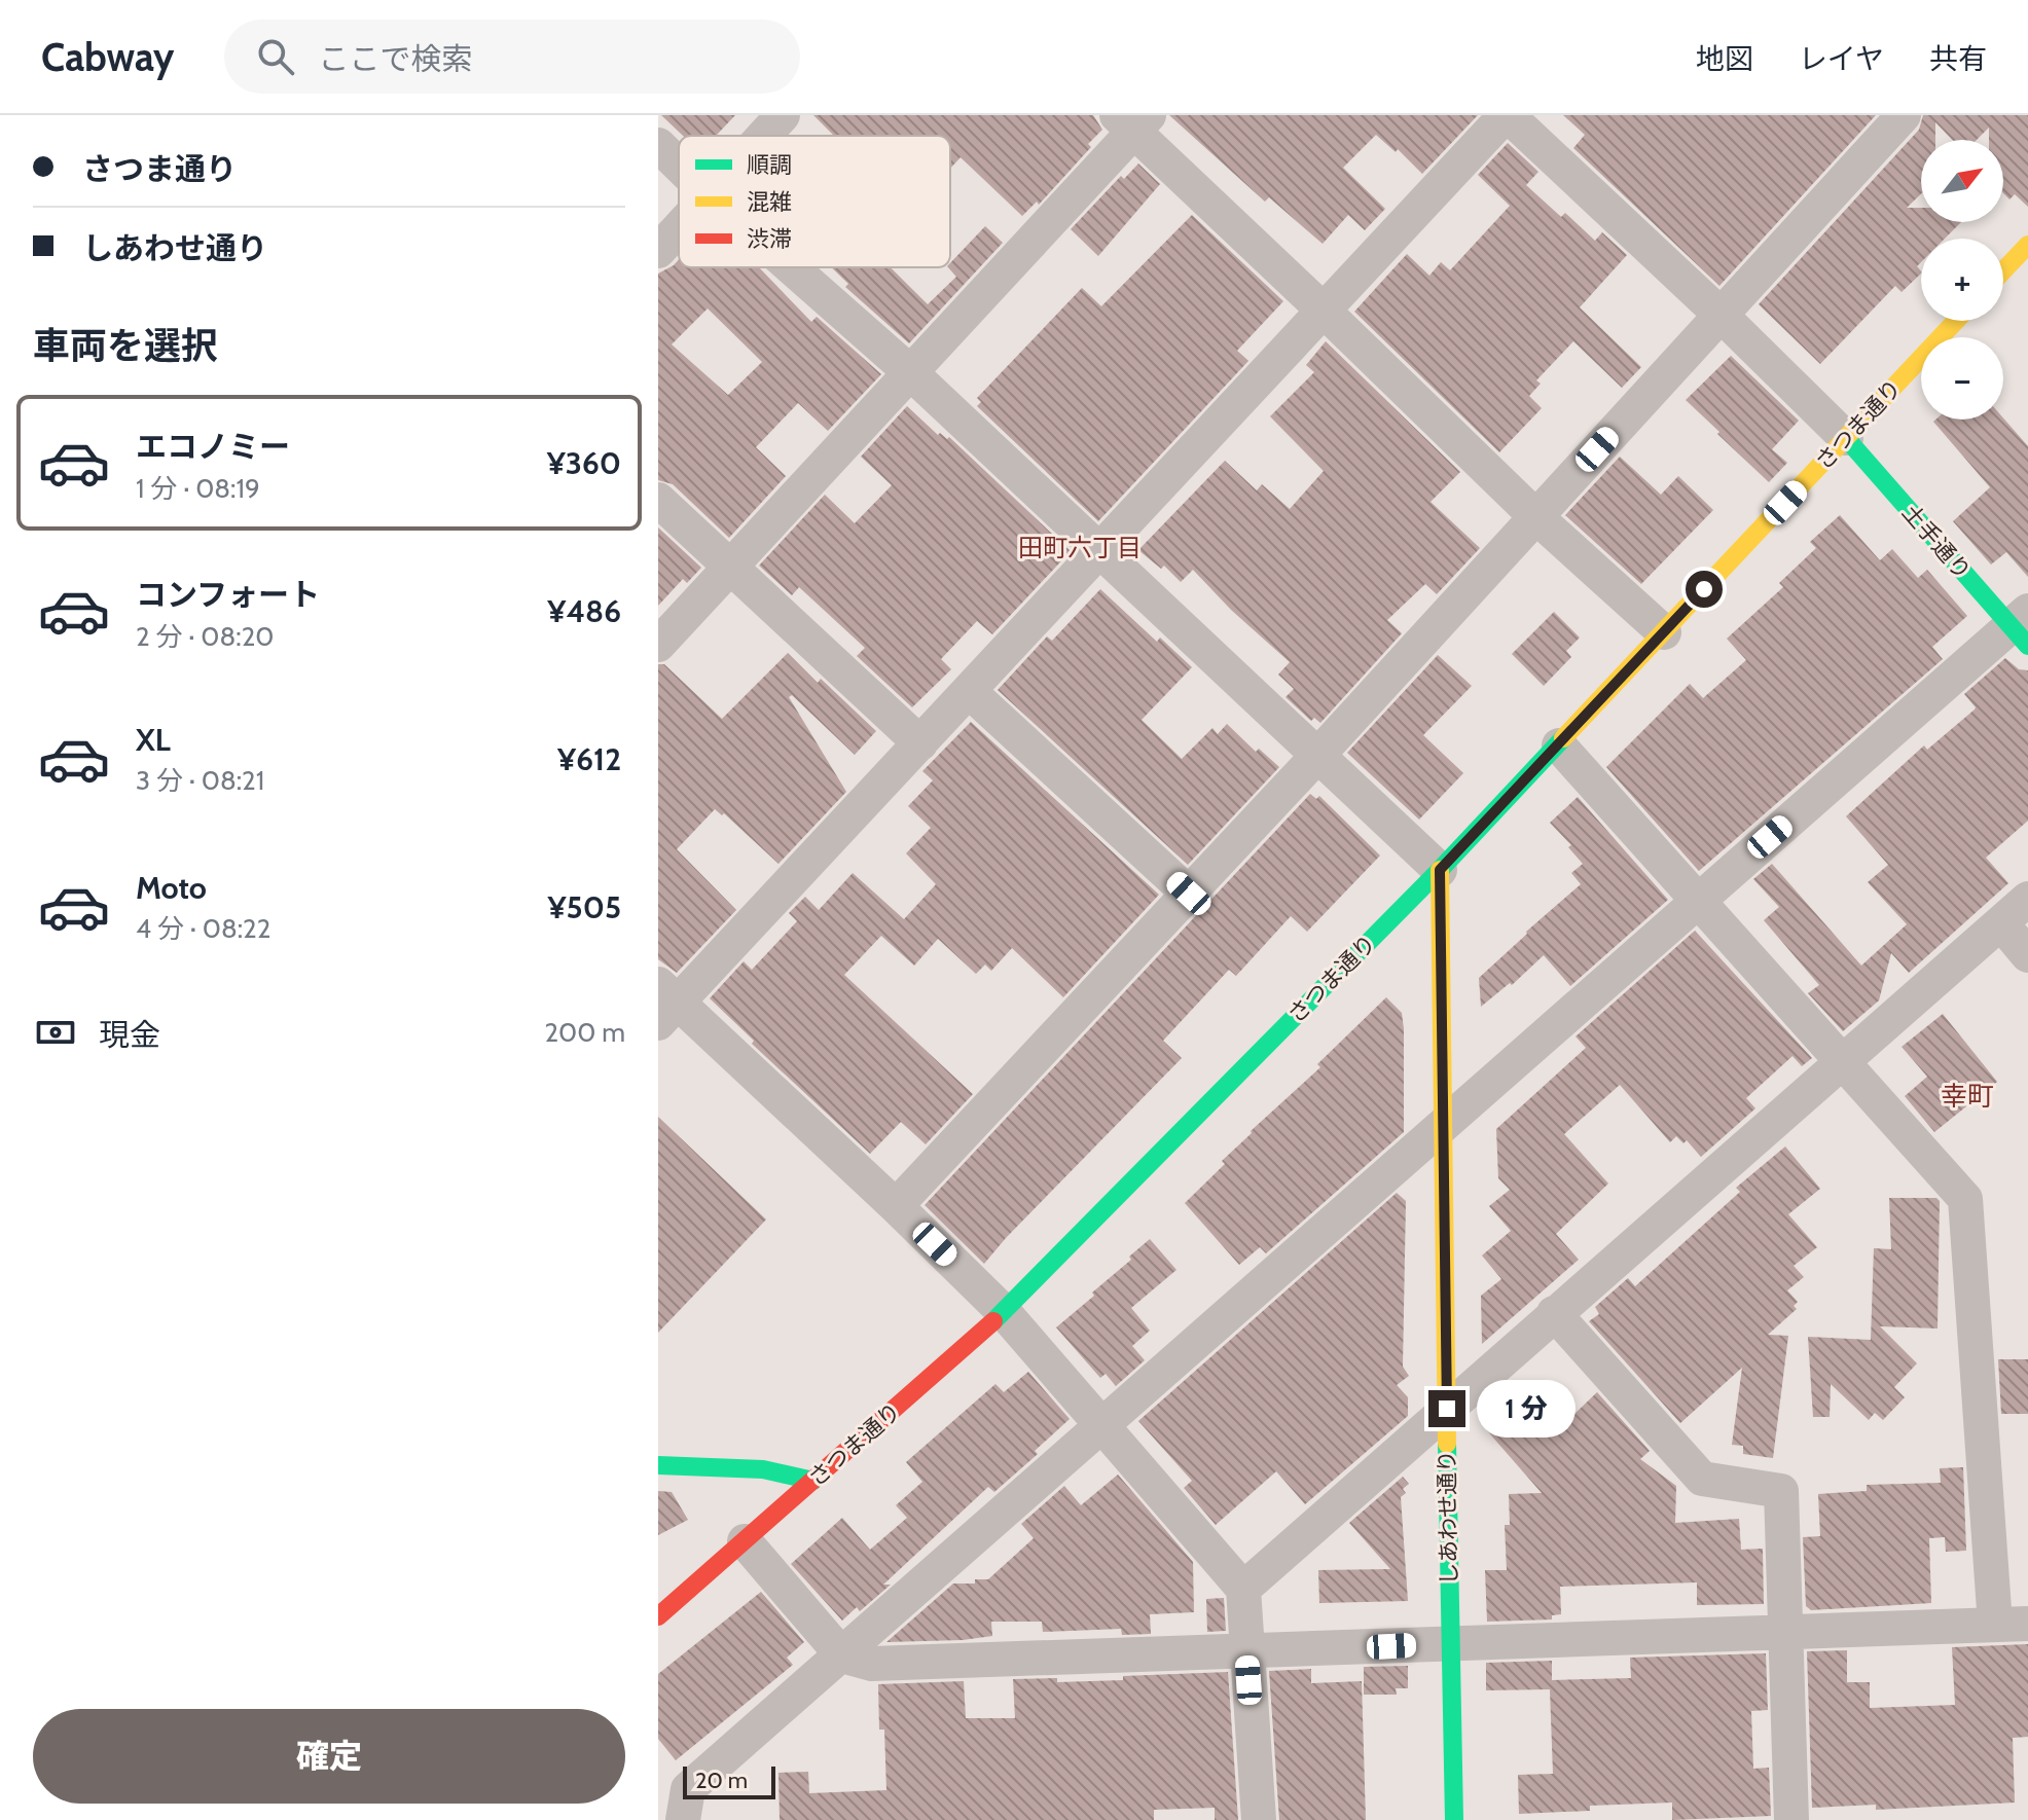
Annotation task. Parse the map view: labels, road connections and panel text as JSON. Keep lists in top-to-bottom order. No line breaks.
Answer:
{"streets":{"main road":["さつま通り","土手通り","しあわせ通り"]},"crossings":[["さつま通り","土手通り"],["さつま通り","しあわせ通り"]],"districts":["田町六丁目","幸町"],"legend":["順調","混雑","渋滞"],"scale_bar":"20 m","north":"top right","page":{"header":"Cabway","search":"ここで検索","nav":["地図","レイヤ","共有"],"banner":["さつま通り","しあわせ通り"],"map_buttons":["+","−"],"heading":"車両を選択","list":[{"name":"エコノミー","note":"1 分 · 08:19","value":"¥360"},{"name":"コンフォート","note":"2 分 · 08:20","value":"¥486"},{"name":"XL","note":"3 分 · 08:21","value":"¥612"},{"name":"Moto","note":"4 分 · 08:22","value":"¥505"}],"pay":["現金","200 m"],"bubble":"1 分","buttons":"確定","scale":"20 m"}}
